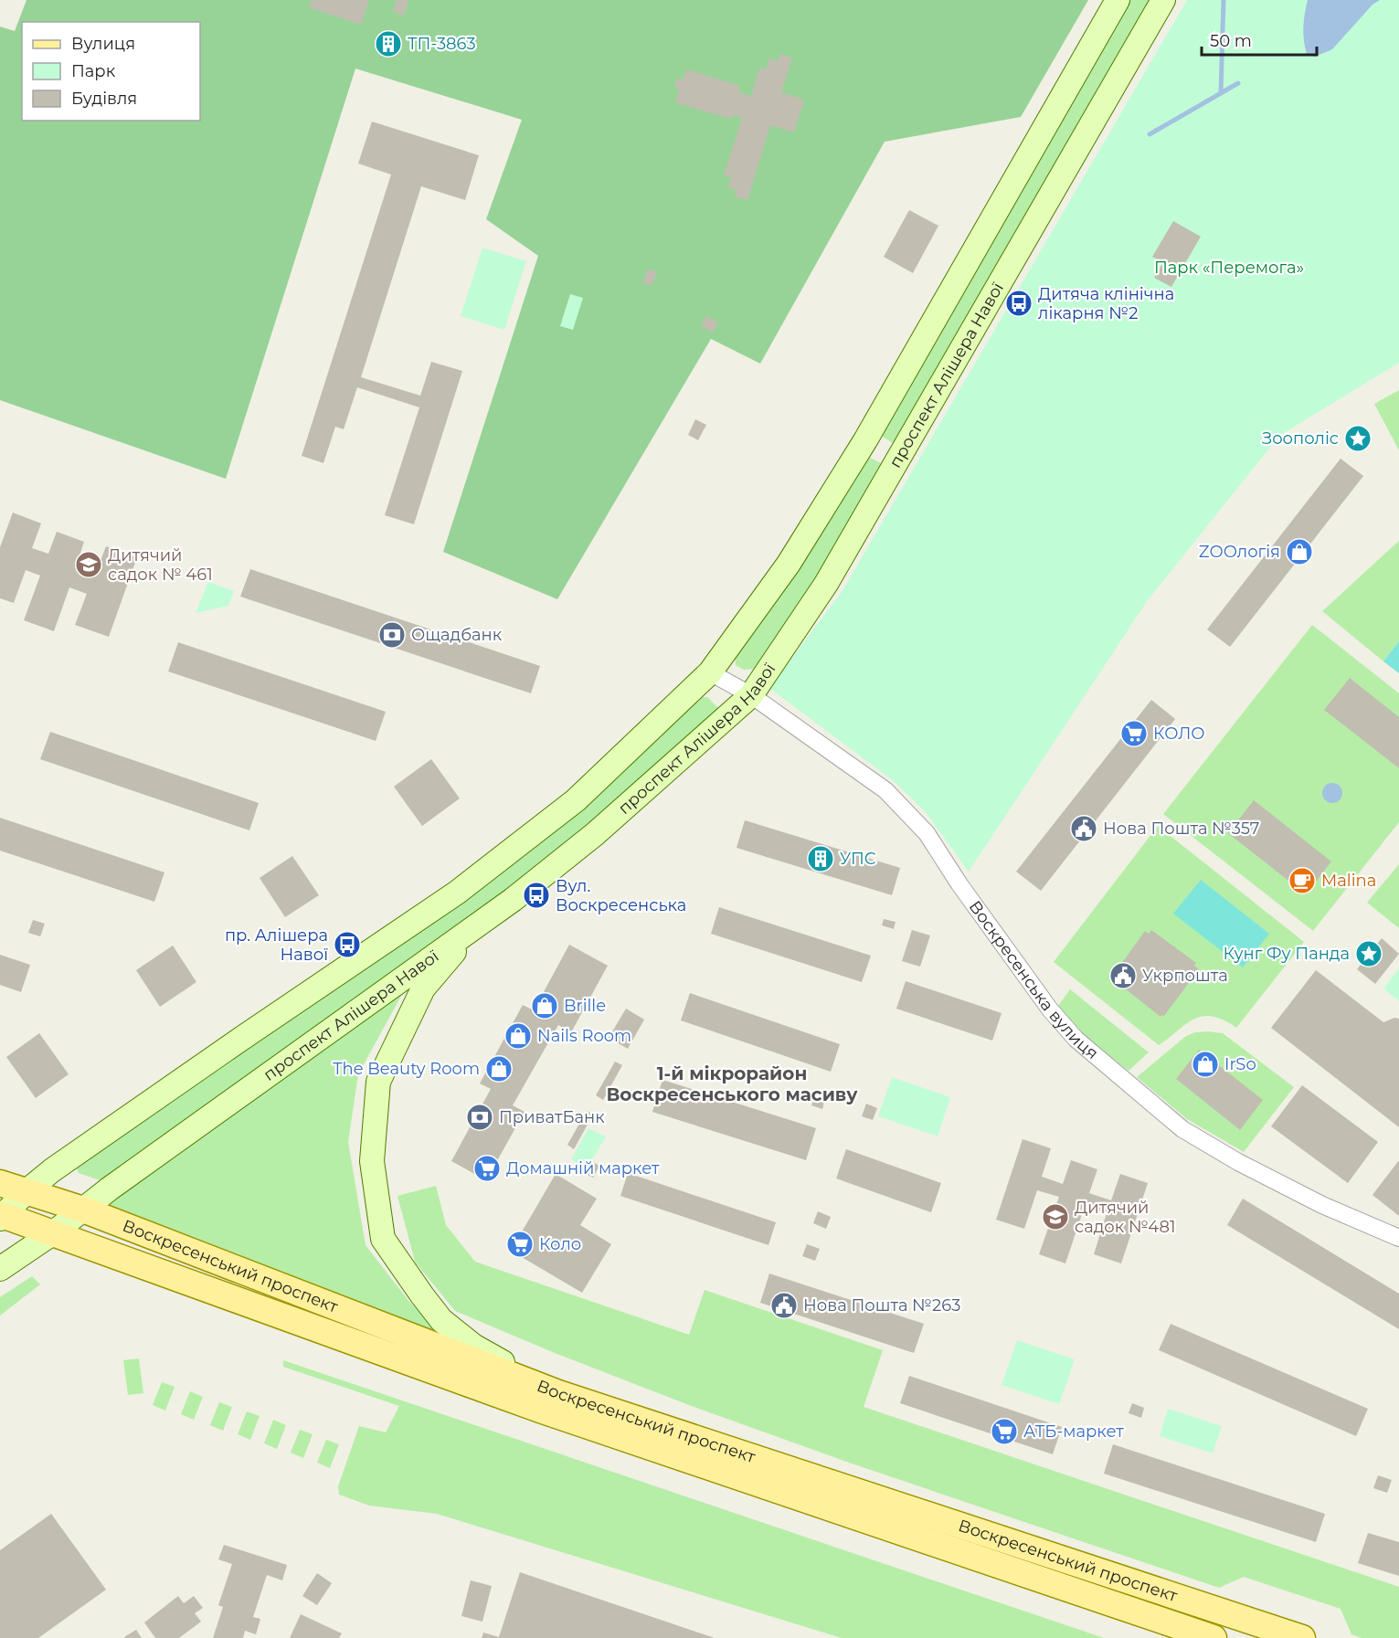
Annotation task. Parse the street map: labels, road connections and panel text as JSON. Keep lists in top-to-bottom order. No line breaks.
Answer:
{"streets":{"main road":["Воскресенський проспект"],"street":["проспект Алішера Навої","Воскресенська вулиця"]},"crossings":[["проспект Алішера Навої","Воскресенська вулиця"],["проспект Алішера Навої","Воскресенський проспект"]],"districts":["1-й мікрорайон Воскресенського масиву"],"parks":["Парк «Перемога»"],"places":{"building":["ТП-3863","УПС"],"bus stop":["Дитяча клінічна лікарня №2","Вул. Воскресенська","пр. Алішера Навої"],"place":["Зоополіс","Кунг Фу Панда"],"shop":["ZООлогія","Brille","Nails Room","IrSo","The Beauty Room"],"school or university":["Дитячий садок № 461","Дитячий садок №481"],"bank":["Ощадбанк","ПриватБанк"],"supermarket":["КОЛО","Домашній маркет","Коло","АТБ-маркет"],"public building":["Нова Пошта №357","Укрпошта","Нова Пошта №263"],"cafe":["Malina"]},"legend":["Вулиця","Парк","Будівля"],"scale_bar":"50 m"}
